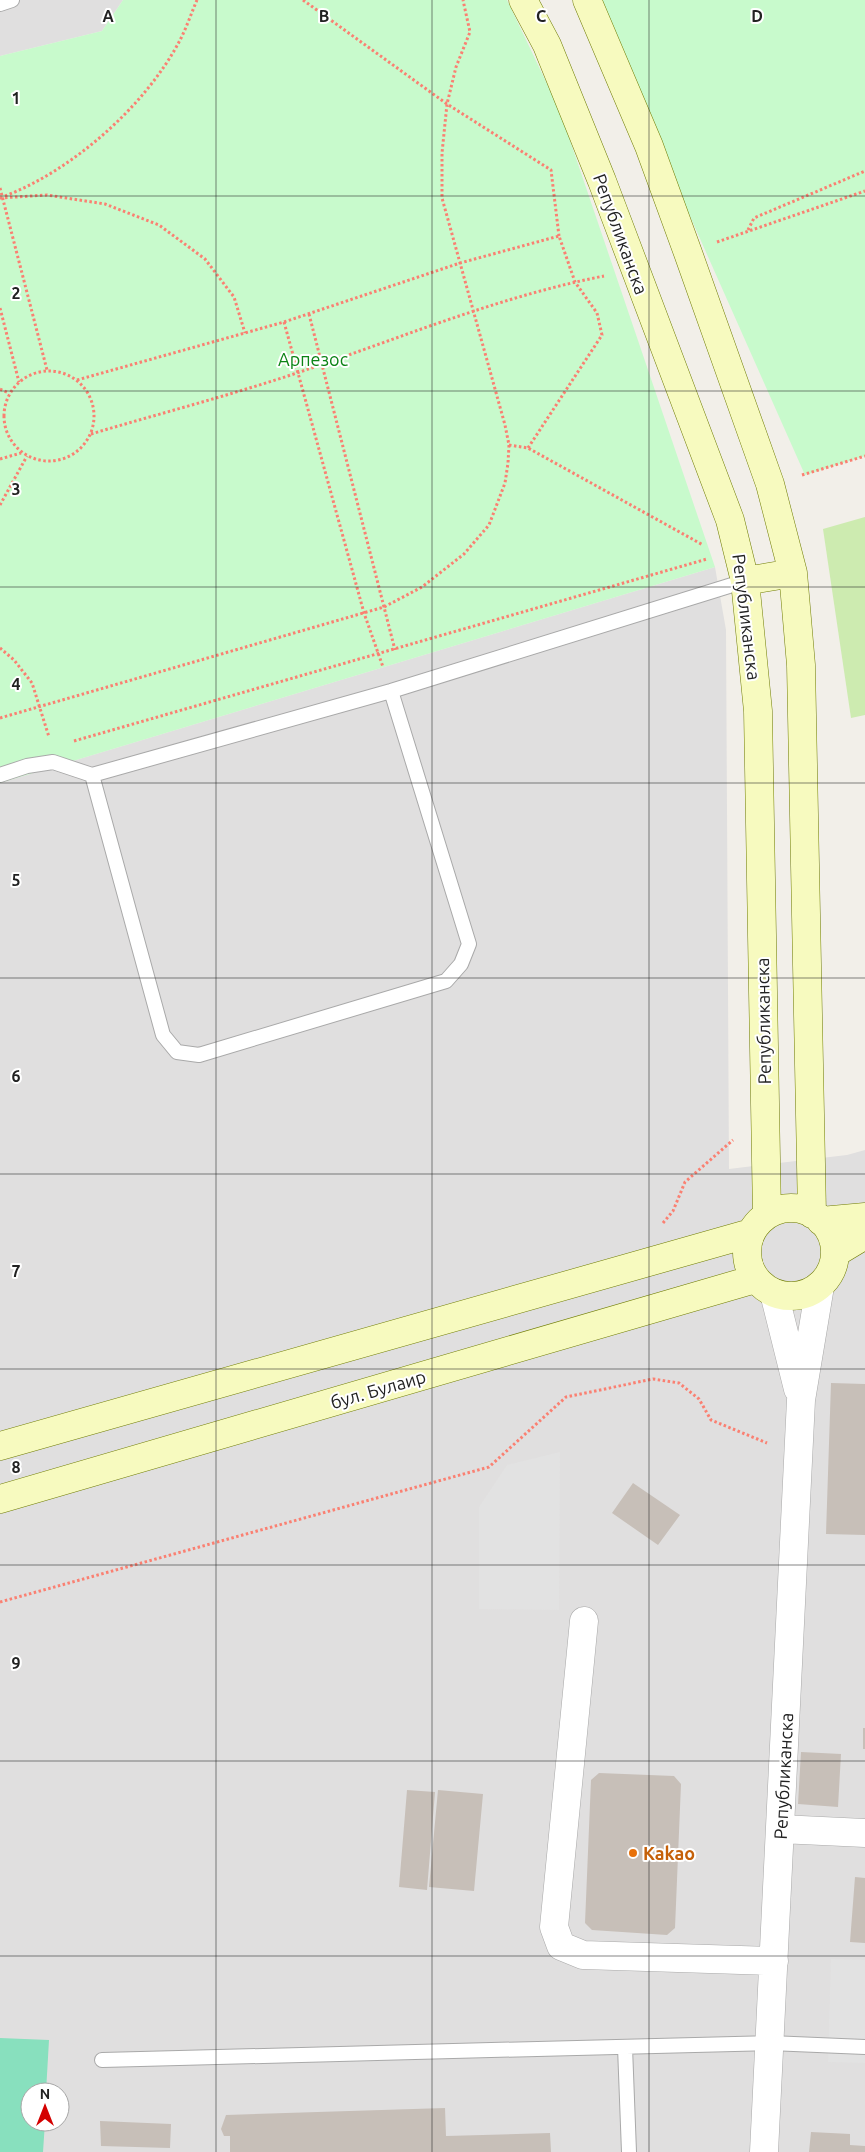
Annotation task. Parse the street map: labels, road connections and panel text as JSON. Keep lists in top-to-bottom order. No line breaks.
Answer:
{"streets":{"main road":["Републиканска","бул. Булаир"]},"crossings":[["Републиканска","бул. Булаир"]],"parks":["Арпезос"],"places":["Kakao"],"north":"top","grid":{"columns":["A","B","C","D"],"rows":["1","2","3","4","5","6","7","8","9"]}}
